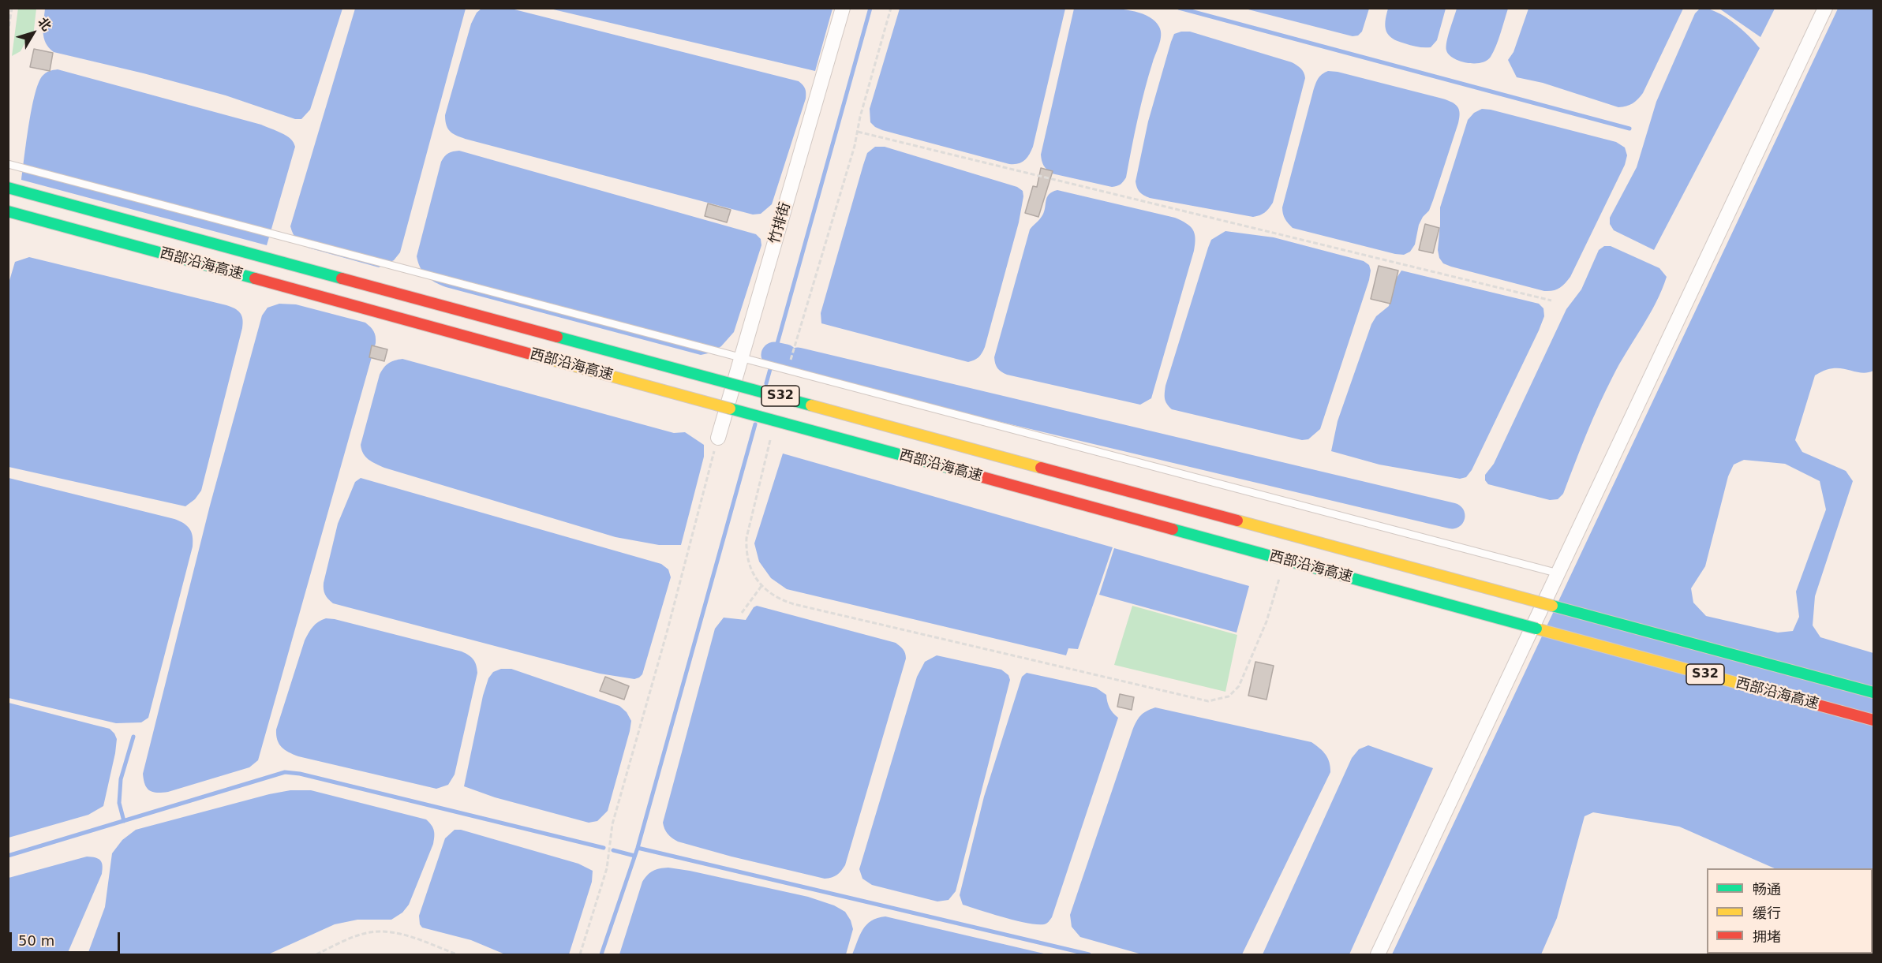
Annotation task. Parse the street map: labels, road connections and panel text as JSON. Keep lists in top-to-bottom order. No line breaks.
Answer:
{"streets":{"highway":["西部沿海高速","S32"],"street":["竹排街"]},"legend":["畅通","缓行","拥堵"],"scale_bar":"50 m","north":"top right"}
